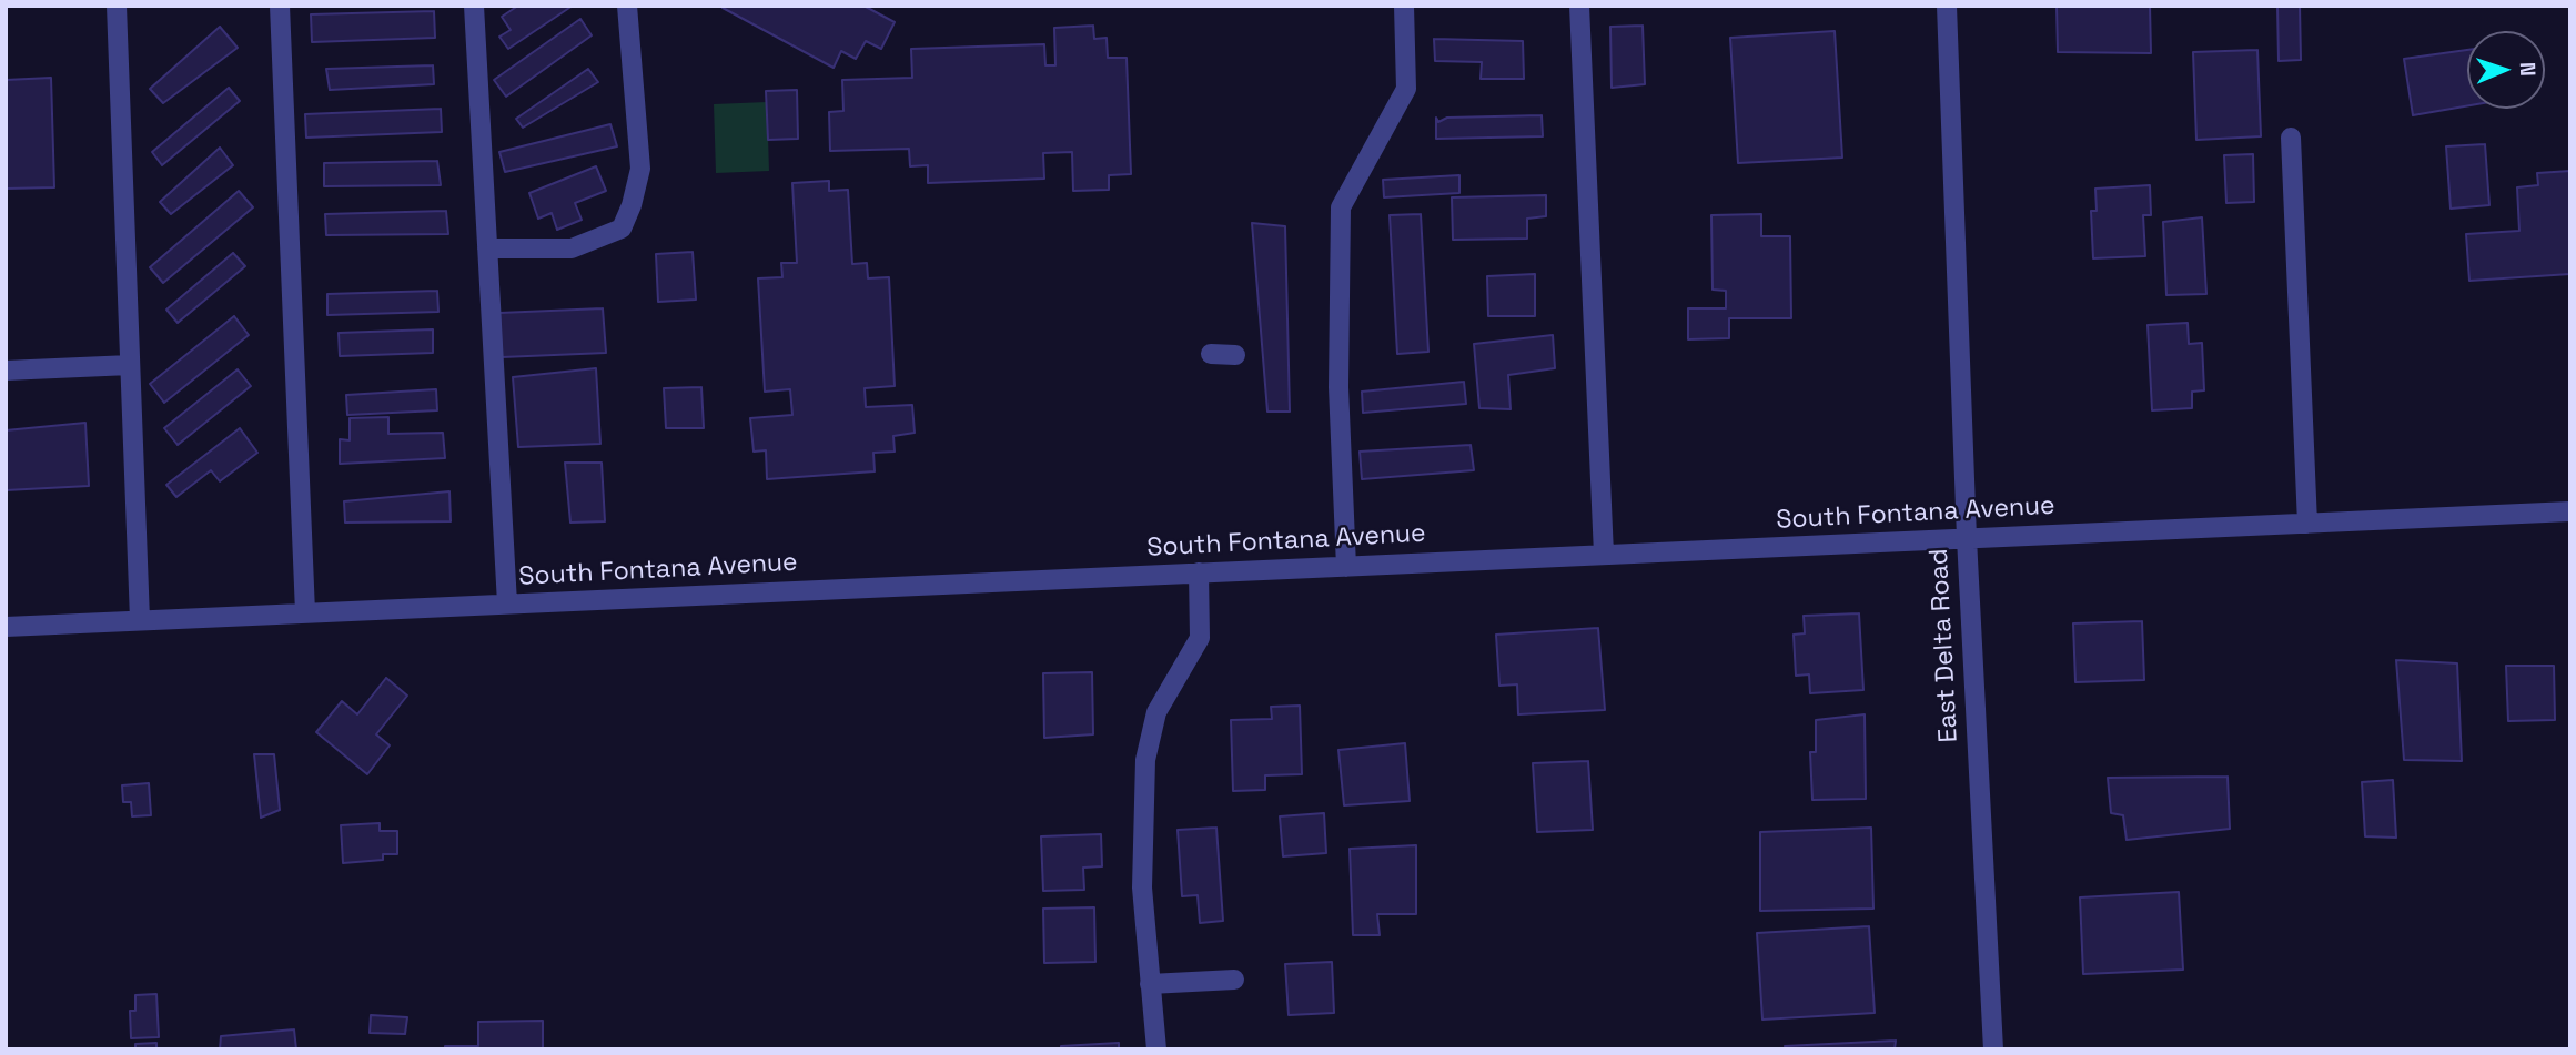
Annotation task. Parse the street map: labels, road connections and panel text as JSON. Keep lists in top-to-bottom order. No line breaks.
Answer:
{"streets":{"street":["South Fontana Avenue","East Delta Road"]},"crossings":[["South Fontana Avenue","East Delta Road"]],"north":"right"}
